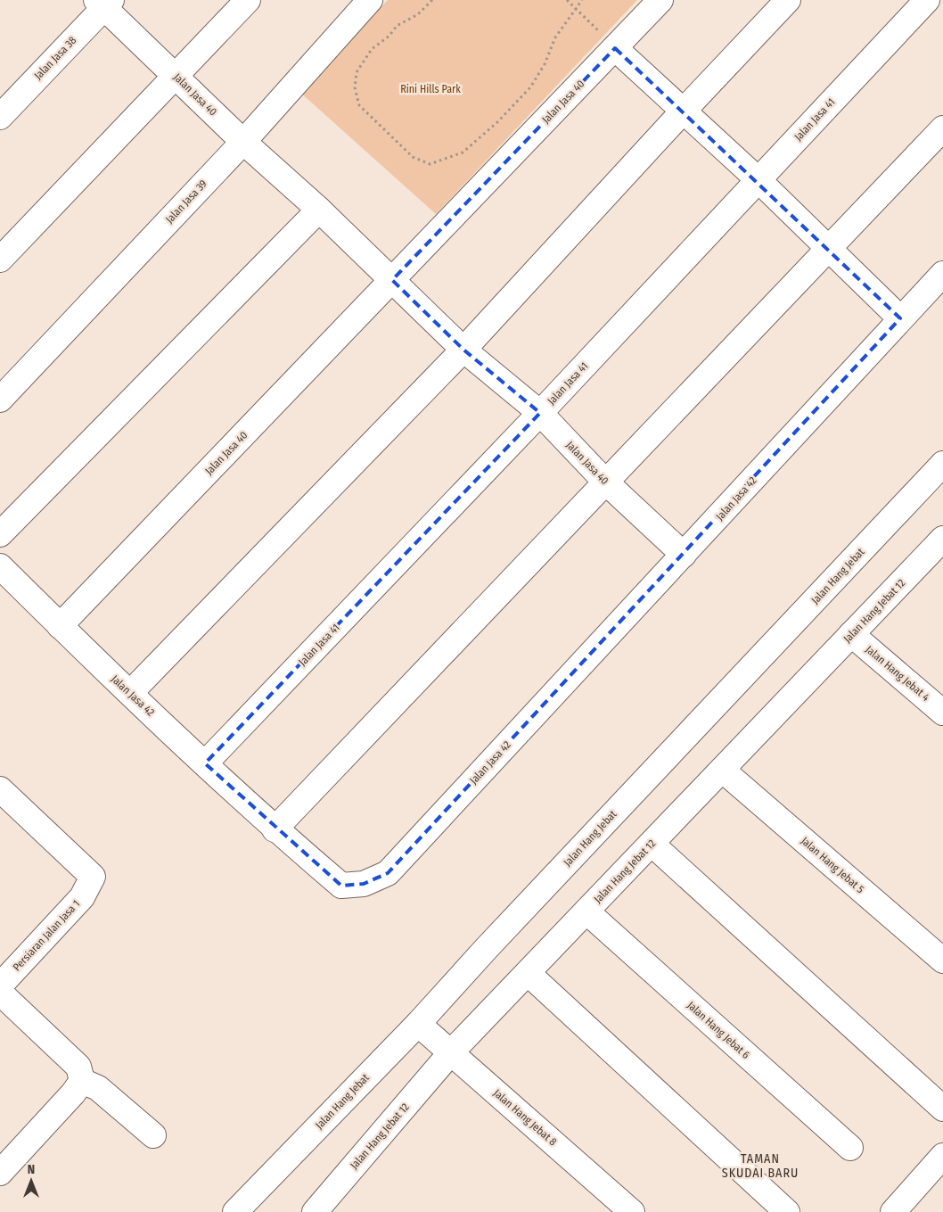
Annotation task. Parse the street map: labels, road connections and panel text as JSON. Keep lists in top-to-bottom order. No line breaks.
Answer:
{"streets":{"street":["Jalan Jasa 38","Jalan Jasa 40","Jalan Jasa 41","Jalan Jasa 39","Jalan Jasa 42","Jalan Hang Jebat","Jalan Hang Jebat 12","Jalan Hang Jebat 4","Jalan Hang Jebat 5","Persiaran Jalan Jasa 1","Jalan Hang Jebat 6","Jalan Hang Jebat 8"]},"crossings":[["Jalan Jasa 38","Jalan Jasa 40"],["Jalan Jasa 40","Jalan Jasa 41"],["Jalan Jasa 40","Jalan Jasa 39"],["Jalan Jasa 40","Jalan Jasa 42"],["Jalan Jasa 41","Jalan Jasa 42"],["Jalan Hang Jebat","Jalan Hang Jebat 8"],["Jalan Hang Jebat 12","Jalan Hang Jebat 4"],["Jalan Hang Jebat 12","Jalan Hang Jebat 5"],["Jalan Hang Jebat 12","Jalan Hang Jebat 6"],["Jalan Hang Jebat 12","Jalan Hang Jebat 8"]],"districts":["TAMAN SKUDAI BARU"],"parks":["Rini Hills Park"],"north":"top"}
